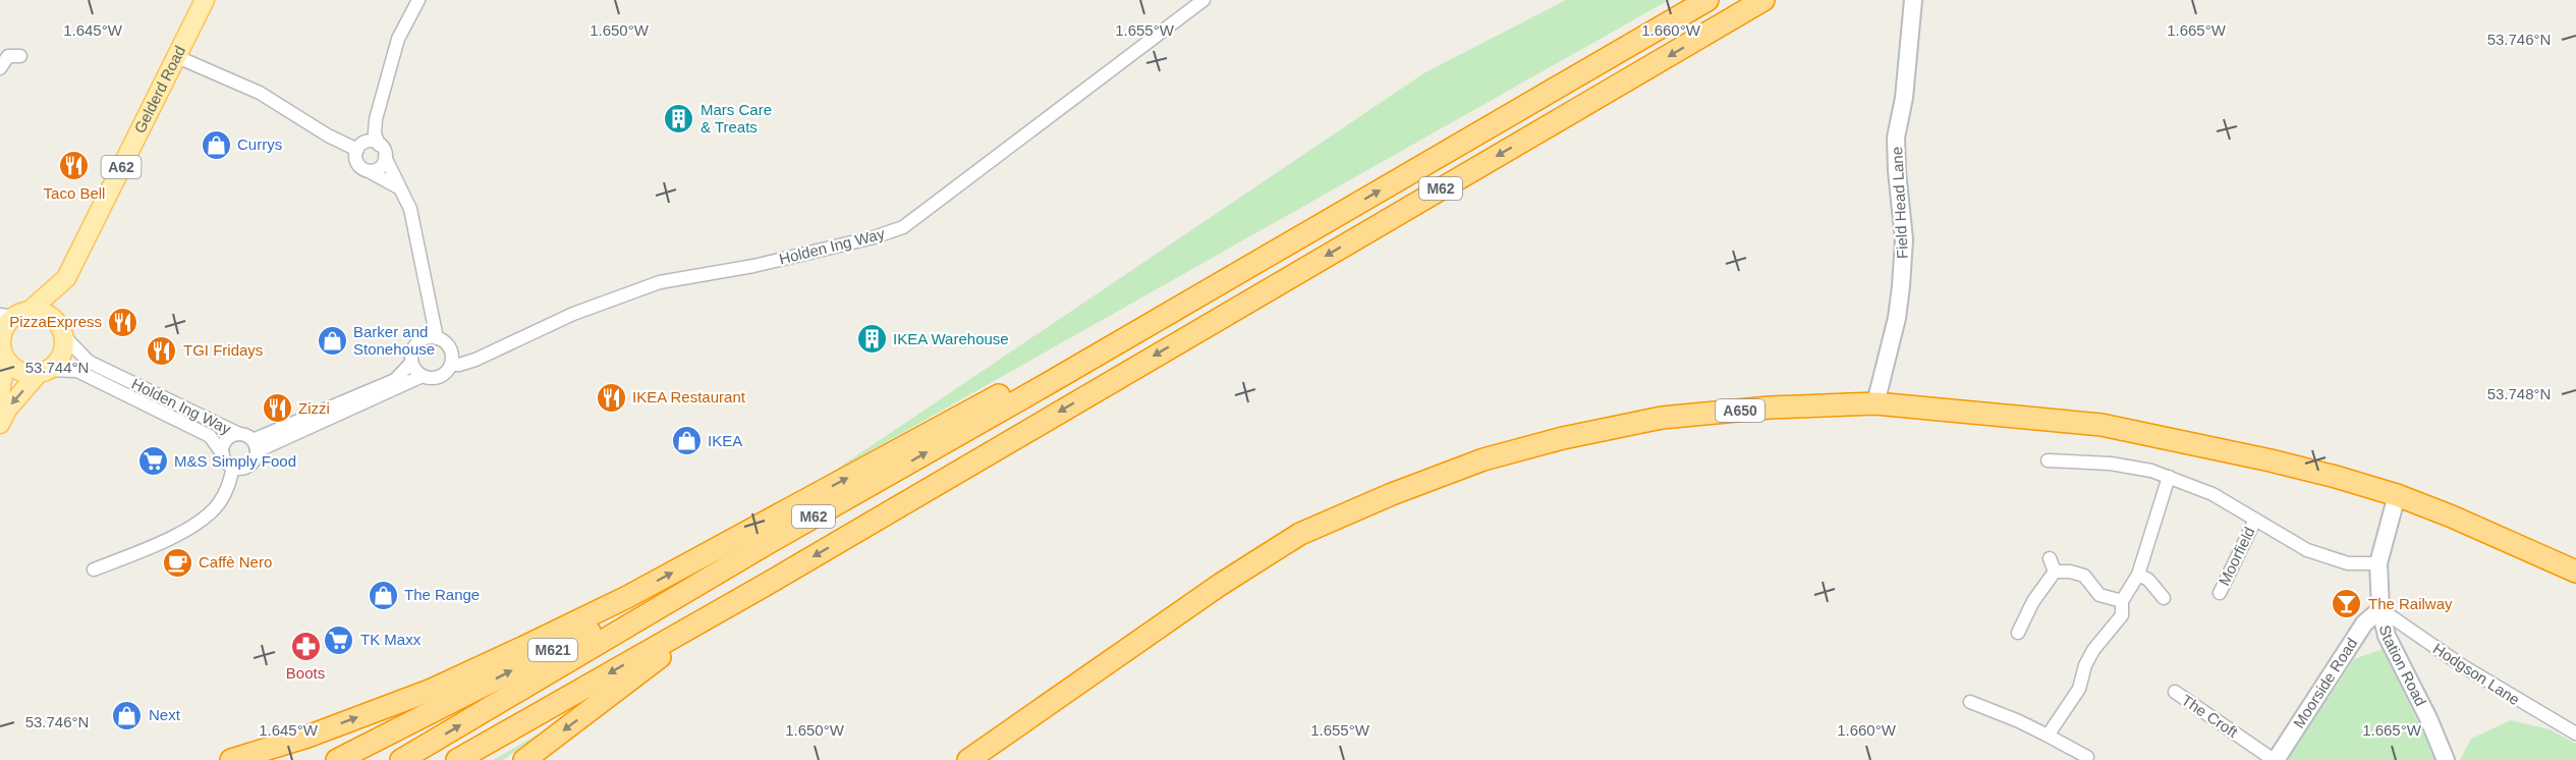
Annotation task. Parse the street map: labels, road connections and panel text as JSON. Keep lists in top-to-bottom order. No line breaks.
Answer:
{"streets":{"highway":["M62","A650","M621"],"main road":["Gelderd Road","A62","Field Head Lane","Station Road","Moorside Road"],"street":["Holden Ing Way","Moorfield","Hodgson Lane","The Croft"]},"crossings":[["Gelderd Road","Holden Ing Way"],["M62","M621"],["Field Head Lane","A650"],["A650","Station Road"],["Station Road","Hodgson Lane"],["Station Road","Moorside Road"],["Hodgson Lane","Moorside Road"],["Moorside Road","The Croft"]],"places":{"building":["Mars Care & Treats","IKEA Warehouse"],"shop":["Currys","Barker and Stonehouse","IKEA","The Range","Next"],"restaurant":["Taco Bell","PizzaExpress","TGI Fridays","IKEA Restaurant","Zizzi"],"supermarket":["M&S Simply Food","TK Maxx"],"cafe":["Caffè Nero"],"bar":["The Railway"],"pharmacy":["Boots"]},"coordinates":["1.645°W","1.650°W","1.655°W","1.660°W","1.665°W","53.746°N","53.744°N","53.748°N"]}
